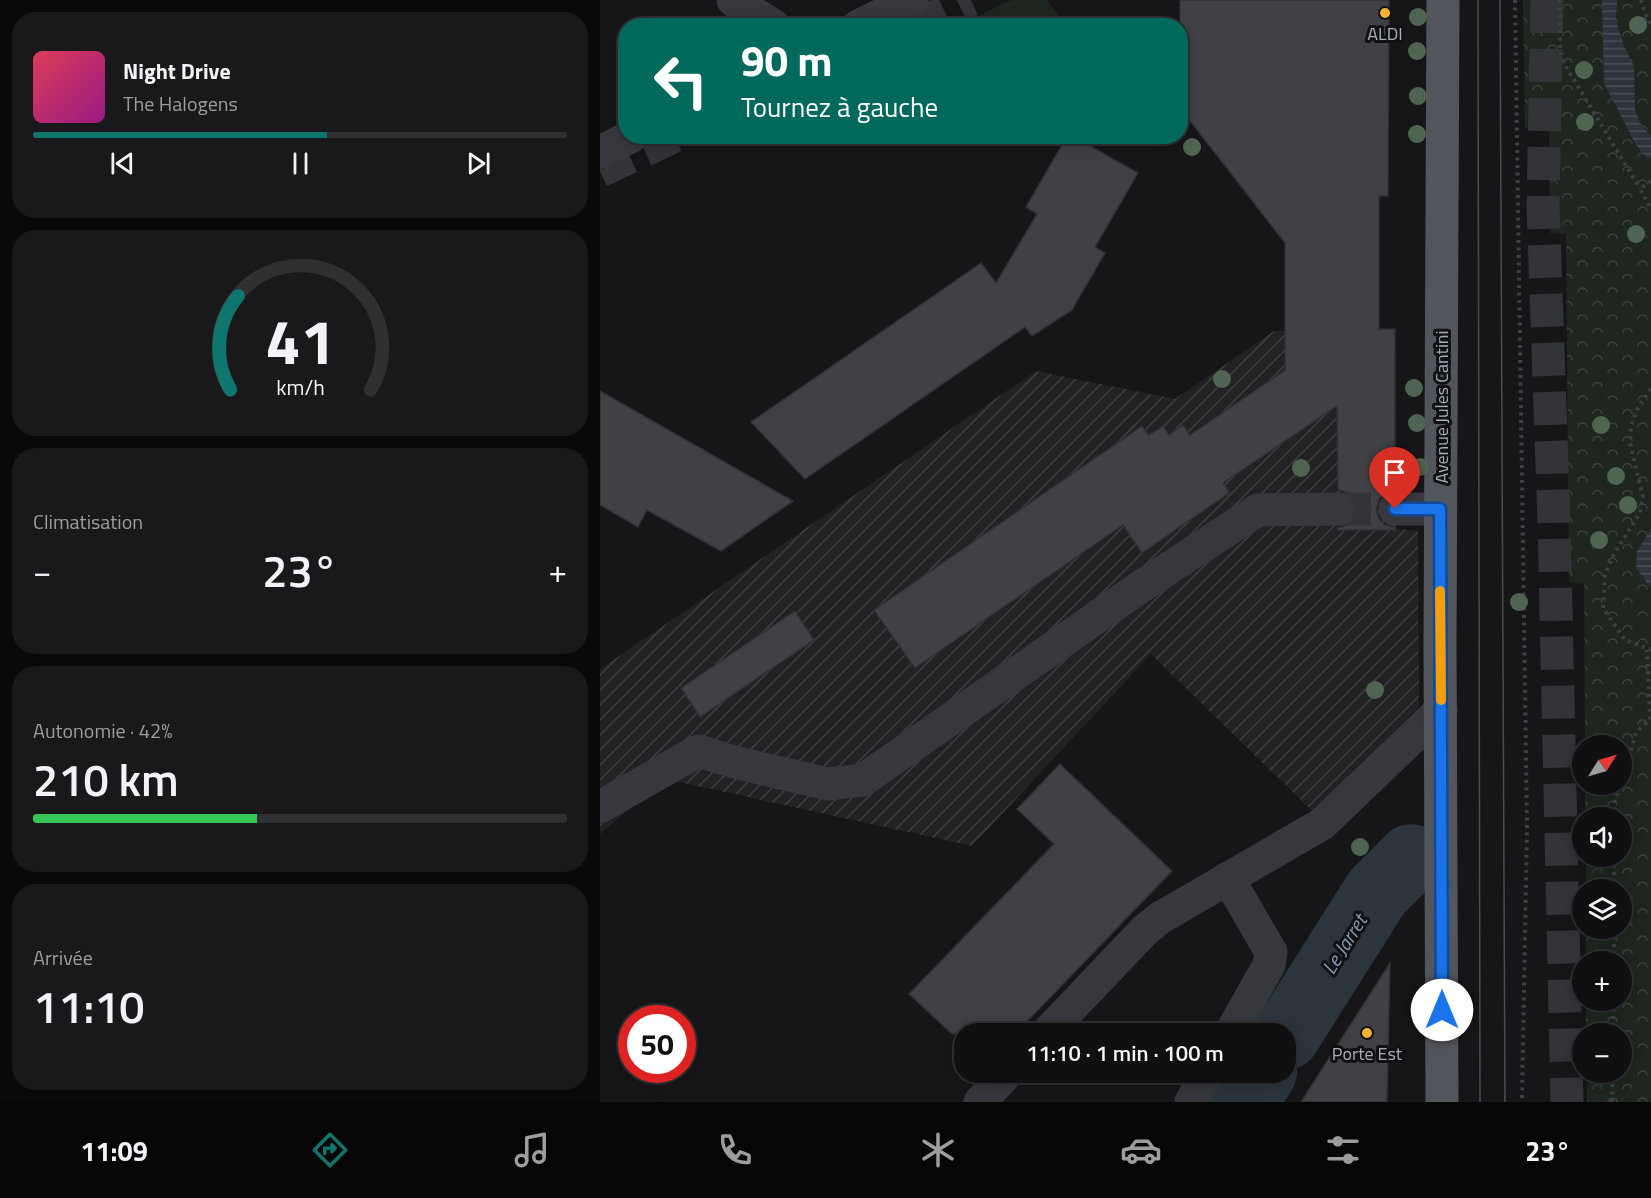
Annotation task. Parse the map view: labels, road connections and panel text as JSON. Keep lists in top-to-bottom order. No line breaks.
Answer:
{"streets":{"main road":["Avenue Jules Cantini"]},"water":["Le Jarret"],"places":["ALDI","Porte Est"],"north":"top right","page":{"turn":["90 m","Tournez à gauche"],"song":["Night Drive","The Halogens"],"tile":["Climatisation",["Autonomie · 42%","210 km"],["Arrivée","11:10"]],"heat":["−","23°","+"],"map_buttons":["+","−"],"limit":"50","trip":"11:10 · 1 min · 100 m","tabs":["11:09","23°"],"gauge":["41","km/h"]}}
